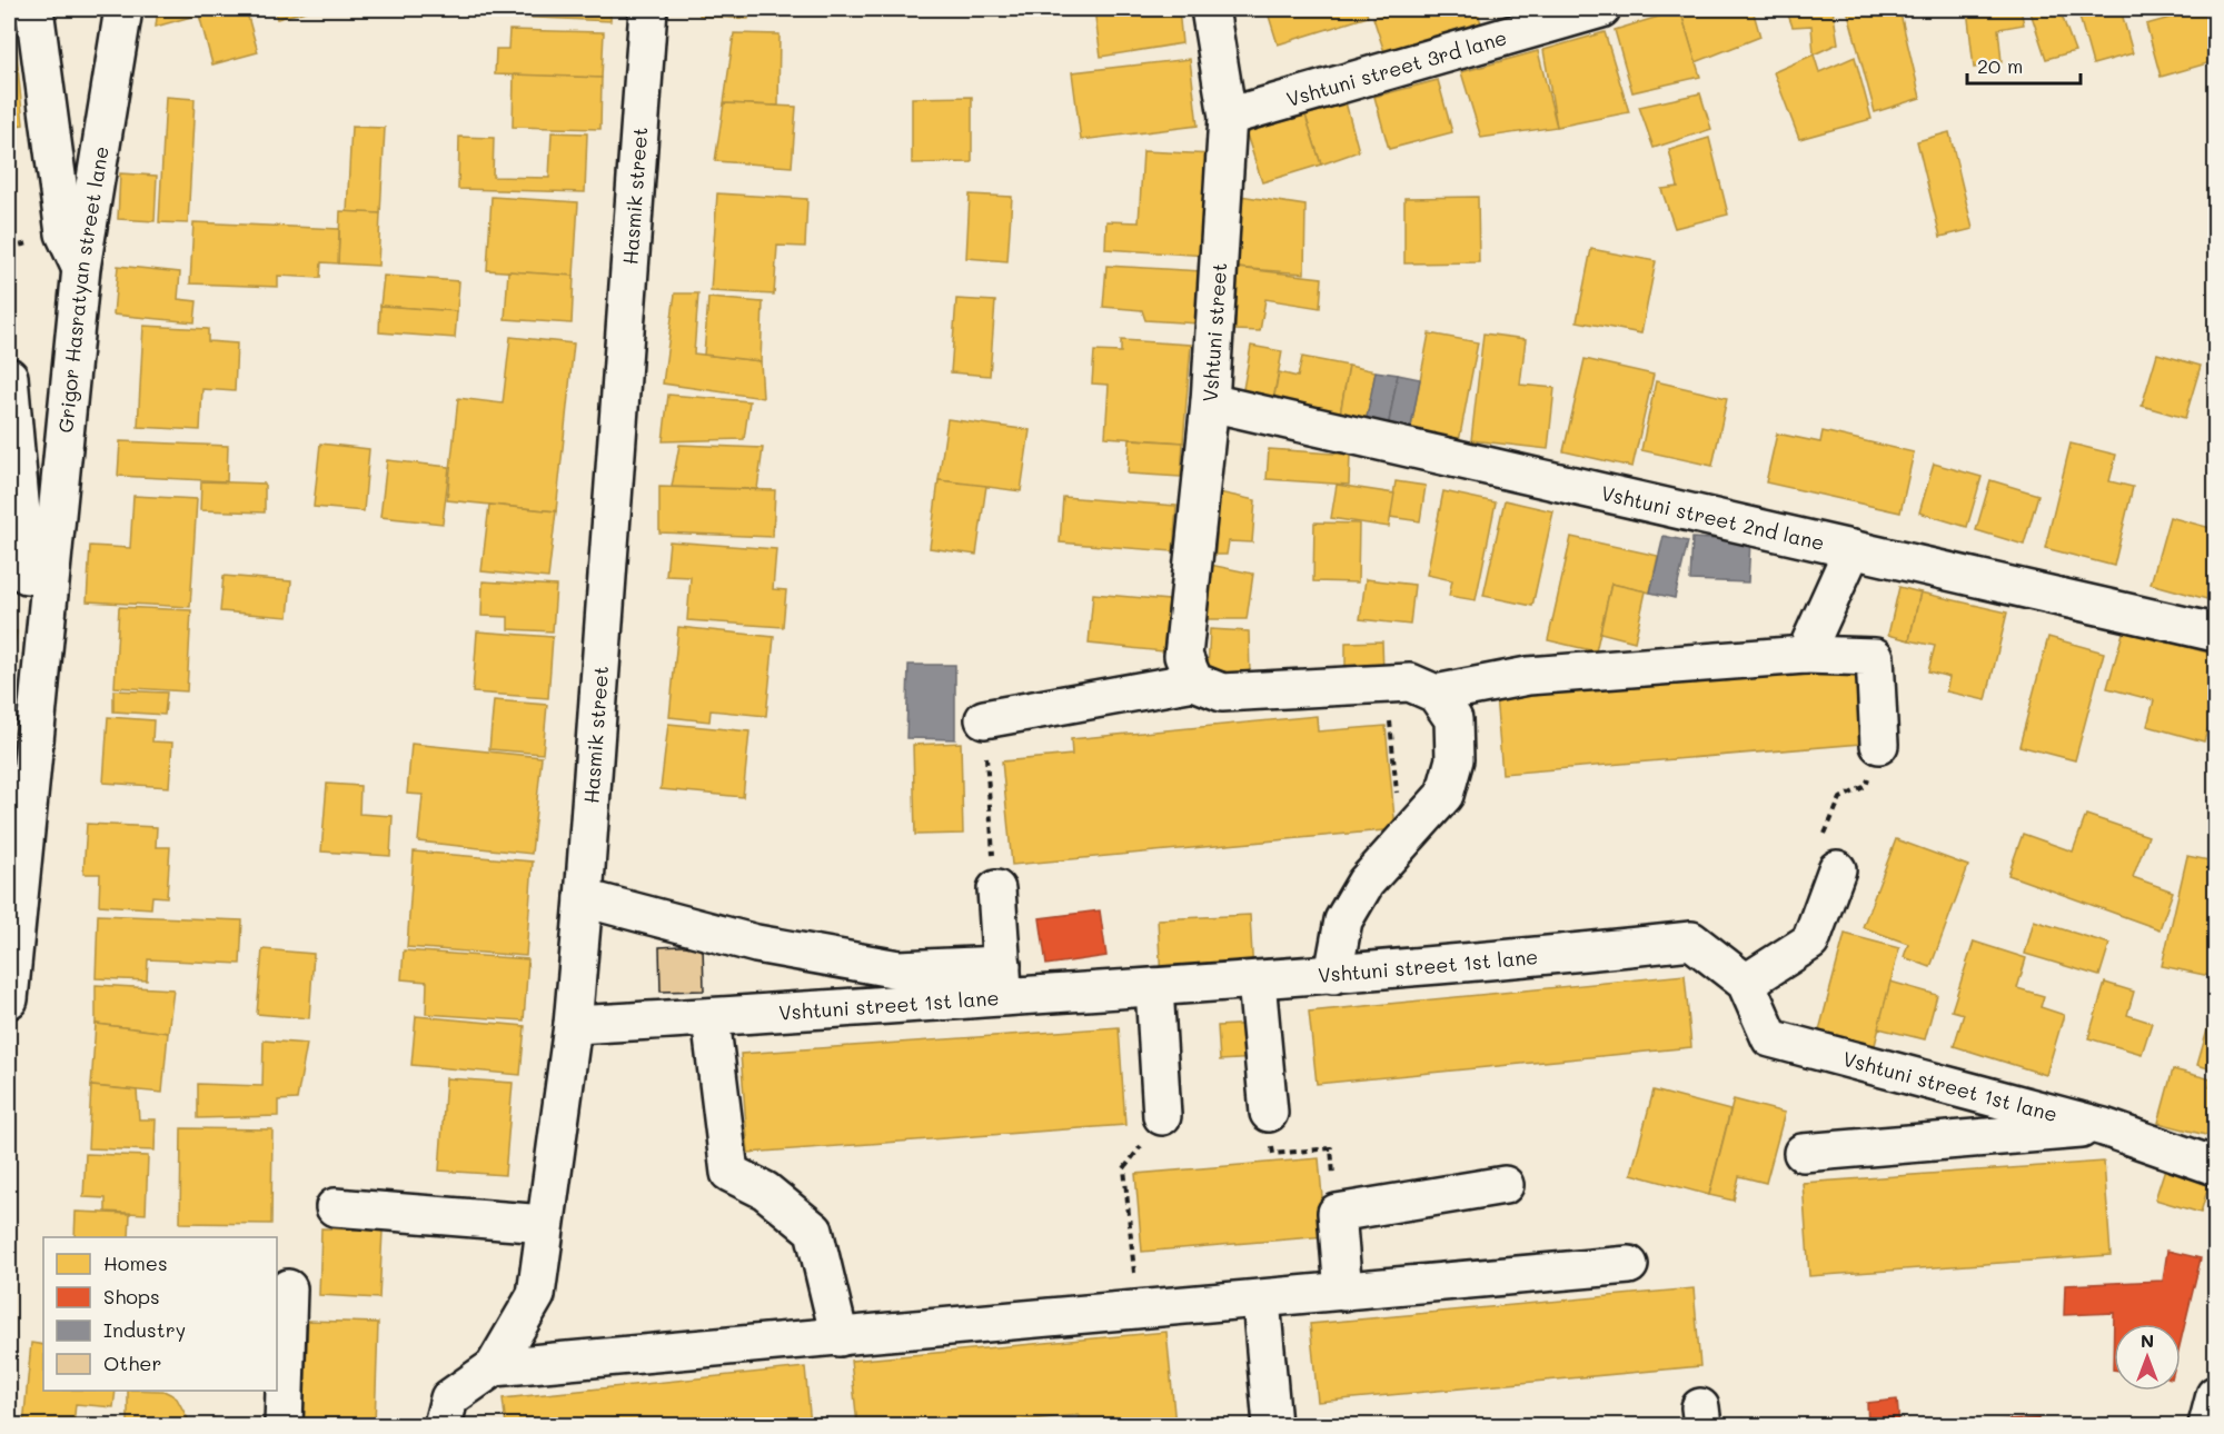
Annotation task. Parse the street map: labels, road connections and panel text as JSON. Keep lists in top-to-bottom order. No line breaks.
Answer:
{"streets":{"street":["Vshtuni street 3rd lane","Hasmik street","Grigor Hasratyan street lane","Vshtuni street","Vshtuni street 2nd lane","Vshtuni street 1st lane"]},"crossings":[["Vshtuni street 3rd lane","Vshtuni street"],["Hasmik street","Vshtuni street 1st lane"],["Vshtuni street","Vshtuni street 2nd lane"]],"legend":["Homes","Shops","Industry","Other"],"scale_bar":"20 m","north":"top"}
